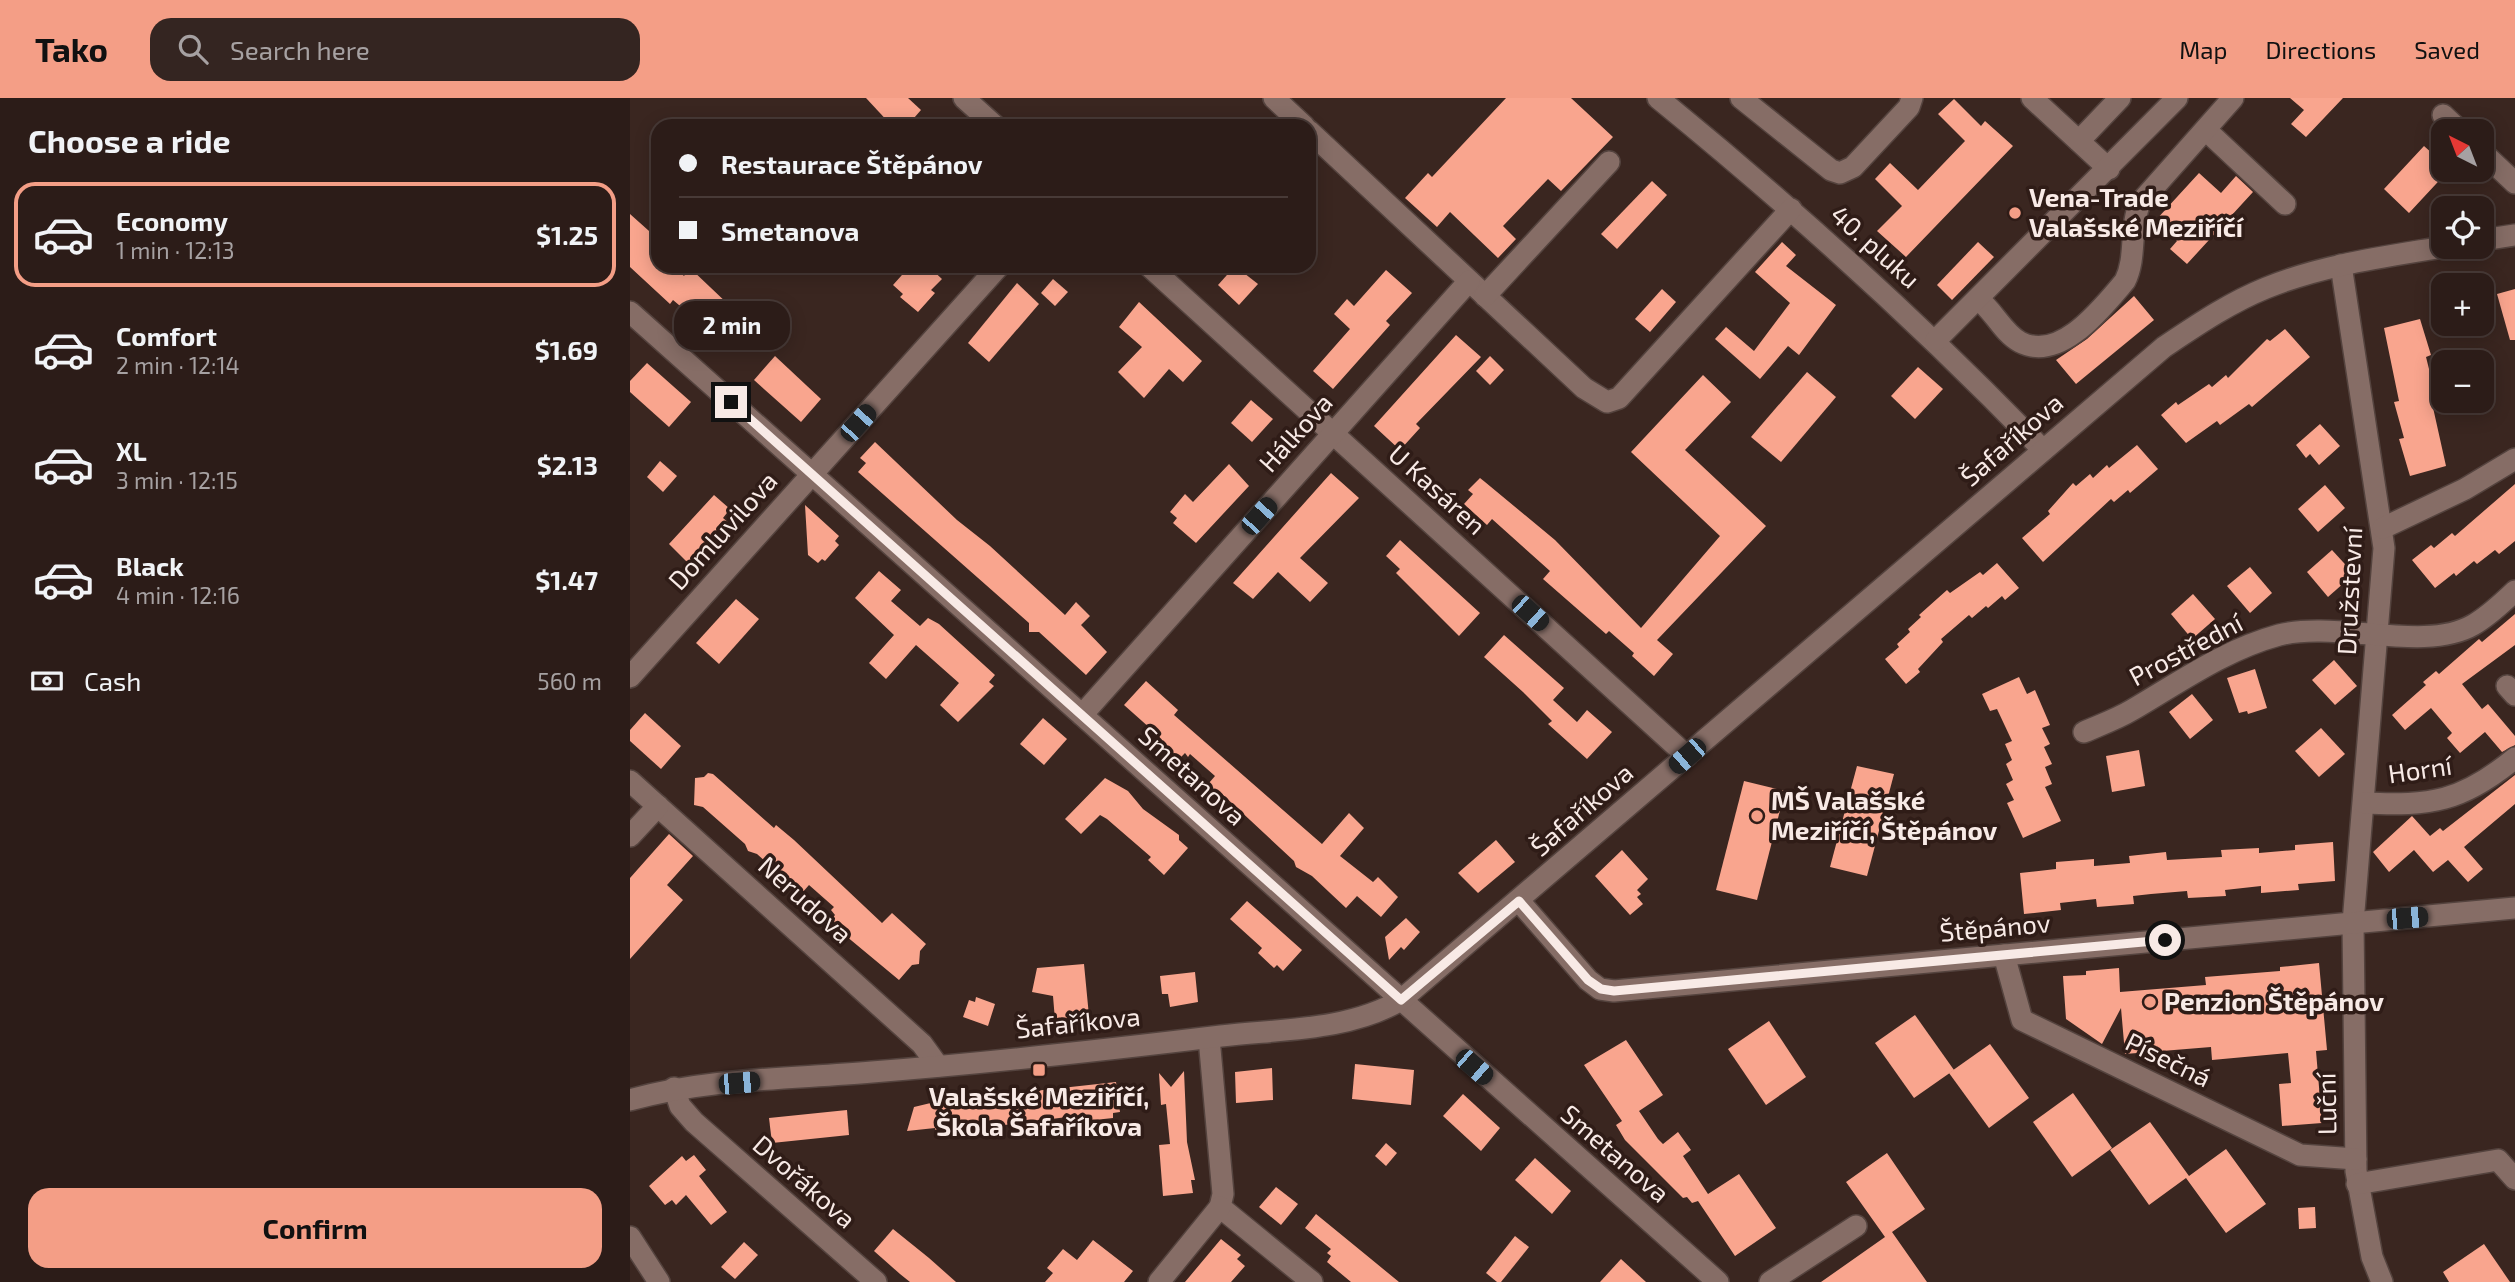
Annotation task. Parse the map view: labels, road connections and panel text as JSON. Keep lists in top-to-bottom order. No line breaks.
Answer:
{"streets":{"street":["40. pluku","Hálkova","Šafaříkova","U Kasáren","Domluvilova","Družstevní","Prostřední","Horní","Smetanova","Nerudova","Štěpánov","Písečná","Luční","Dvořákova"]},"crossings":[["40. pluku","Šafaříkova"],["Hálkova","U Kasáren"],["Hálkova","Smetanova"],["Šafaříkova","U Kasáren"],["Šafaříkova","Družstevní"],["Šafaříkova","Smetanova"],["Šafaříkova","Nerudova"],["Šafaříkova","Štěpánov"],["Šafaříkova","Dvořákova"],["Domluvilova","Smetanova"],["Družstevní","Prostřední"],["Družstevní","Horní"],["Družstevní","Štěpánov"],["Družstevní","Luční"],["Štěpánov","Písečná"],["Štěpánov","Luční"],["Písečná","Luční"]],"places":{"other":["Vena-Trade Valašské Meziříčí","MŠ Valašské Meziříčí, Štěpánov","Penzion Štěpánov"],"transit":["Valašské Meziříčí, Škola Šafaříkova"]},"north":"top left","page":{"header":"Tako","search":"Search here","nav":["Map","Directions","Saved"],"heading":"Choose a ride","map_buttons":["+","−"],"banner":["Restaurace Štěpánov","Smetanova"],"list":[{"name":"Economy","note":"1 min · 12:13","value":"$1.25"},{"name":"Comfort","note":"2 min · 12:14","value":"$1.69"},{"name":"XL","note":"3 min · 12:15","value":"$2.13"},{"name":"Black","note":"4 min · 12:16","value":"$1.47"}],"bubble":"2 min","pay":["Cash","560 m"],"buttons":"Confirm"}}
